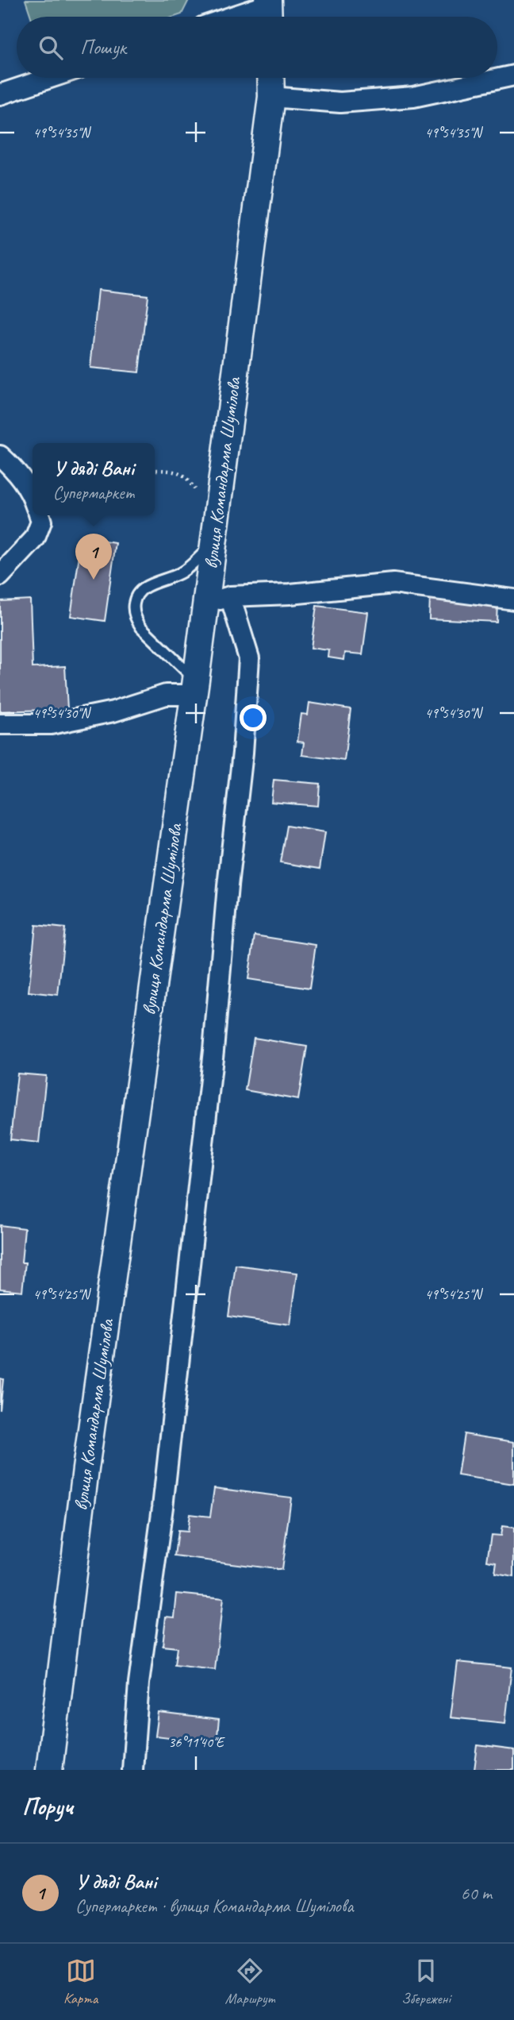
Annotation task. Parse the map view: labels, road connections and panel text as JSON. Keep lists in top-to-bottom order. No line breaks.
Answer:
{"streets":{"street":["вулиця Командарма Шумілова"]},"page":{"search":"Пошук","popup":["У дяді Вані","Супермаркет"],"pins":"1","heading":"Поруч","list":[{"mark":"1","name":"У дяді Вані","note":"Супермаркет · вулиця Командарма Шумілова","value":"60 m"}],"nav":["Карта","Маршрут","Збережені"]},"coordinates":["49°54'35\"N","49°54'30\"N","49°54'25\"N","36°11'40\"E"]}
